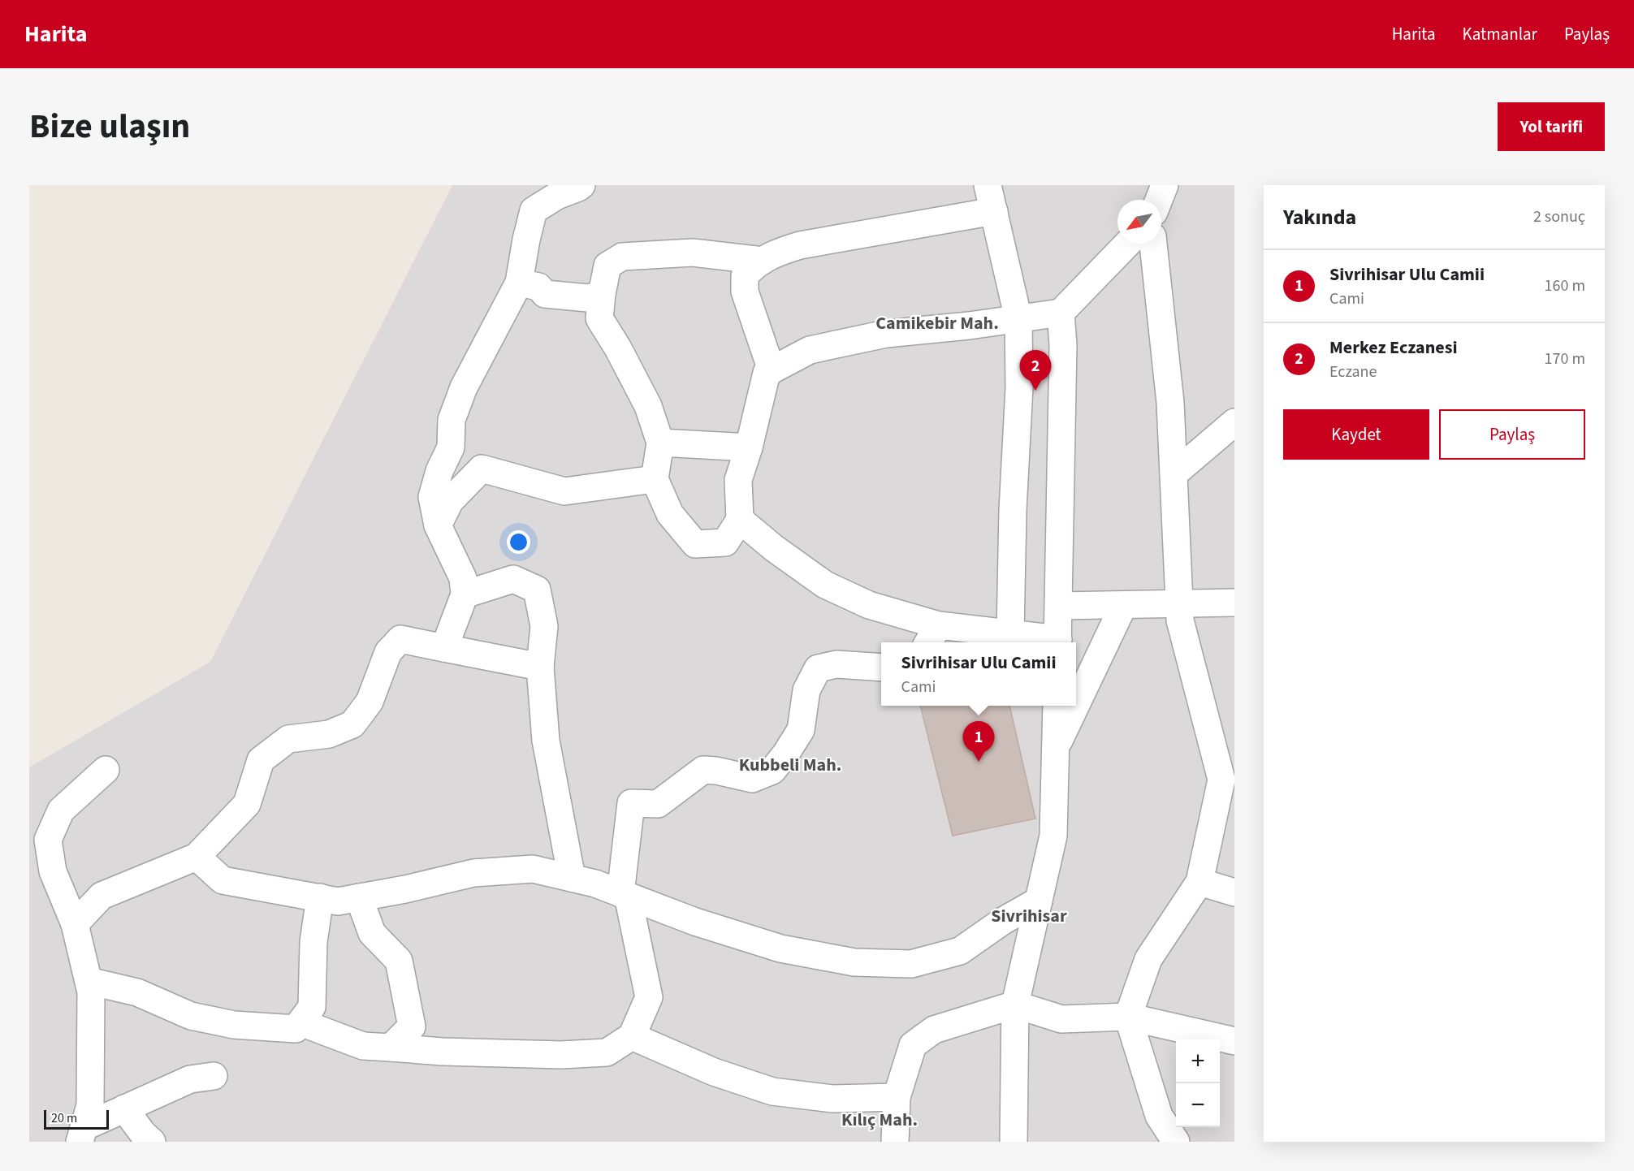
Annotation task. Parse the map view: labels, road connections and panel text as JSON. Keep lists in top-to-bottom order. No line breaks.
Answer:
{"districts":["Camikebir Mah.","Kubbeli Mah.","Sivrihisar","Kılıç Mah."],"scale_bar":"20 m","north":"bottom left","page":{"header":"Harita","nav":["Harita","Katmanlar","Paylaş"],"title":"Bize ulaşın","buttons":["Yol tarifi",["Kaydet","Paylaş"]],"heading":["Yakında","2 sonuç"],"list":[{"mark":"1","name":"Sivrihisar Ulu Camii","note":"Cami","value":"160 m"},{"mark":"2","name":"Merkez Eczanesi","note":"Eczane","value":"170 m"}],"pins":["2","1"],"popup":["Sivrihisar Ulu Camii","Cami"],"map_buttons":["+","−"],"scale":"20 m"}}
